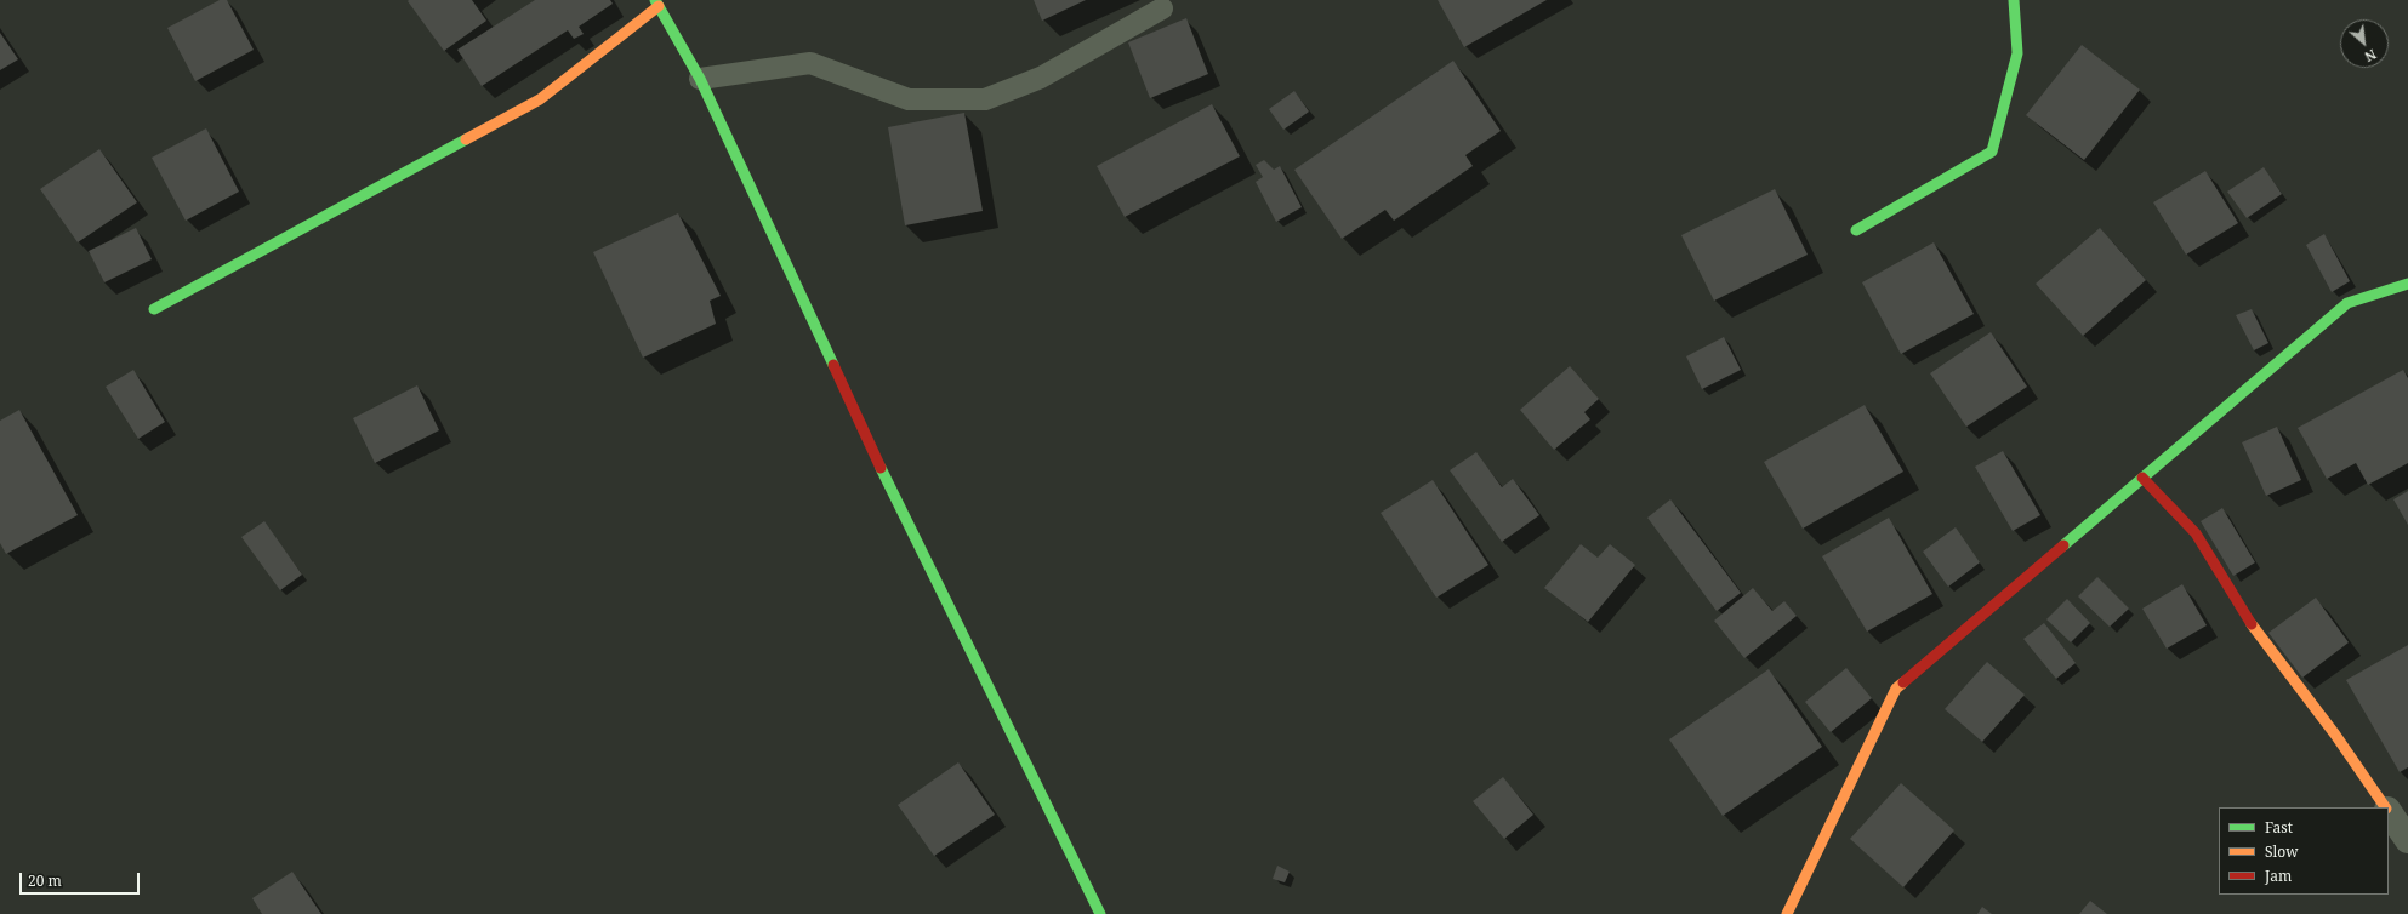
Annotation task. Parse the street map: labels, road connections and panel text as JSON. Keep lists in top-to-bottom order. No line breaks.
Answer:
{"legend":["Fast","Slow","Jam"],"scale_bar":"20 m","north":"bottom right"}
